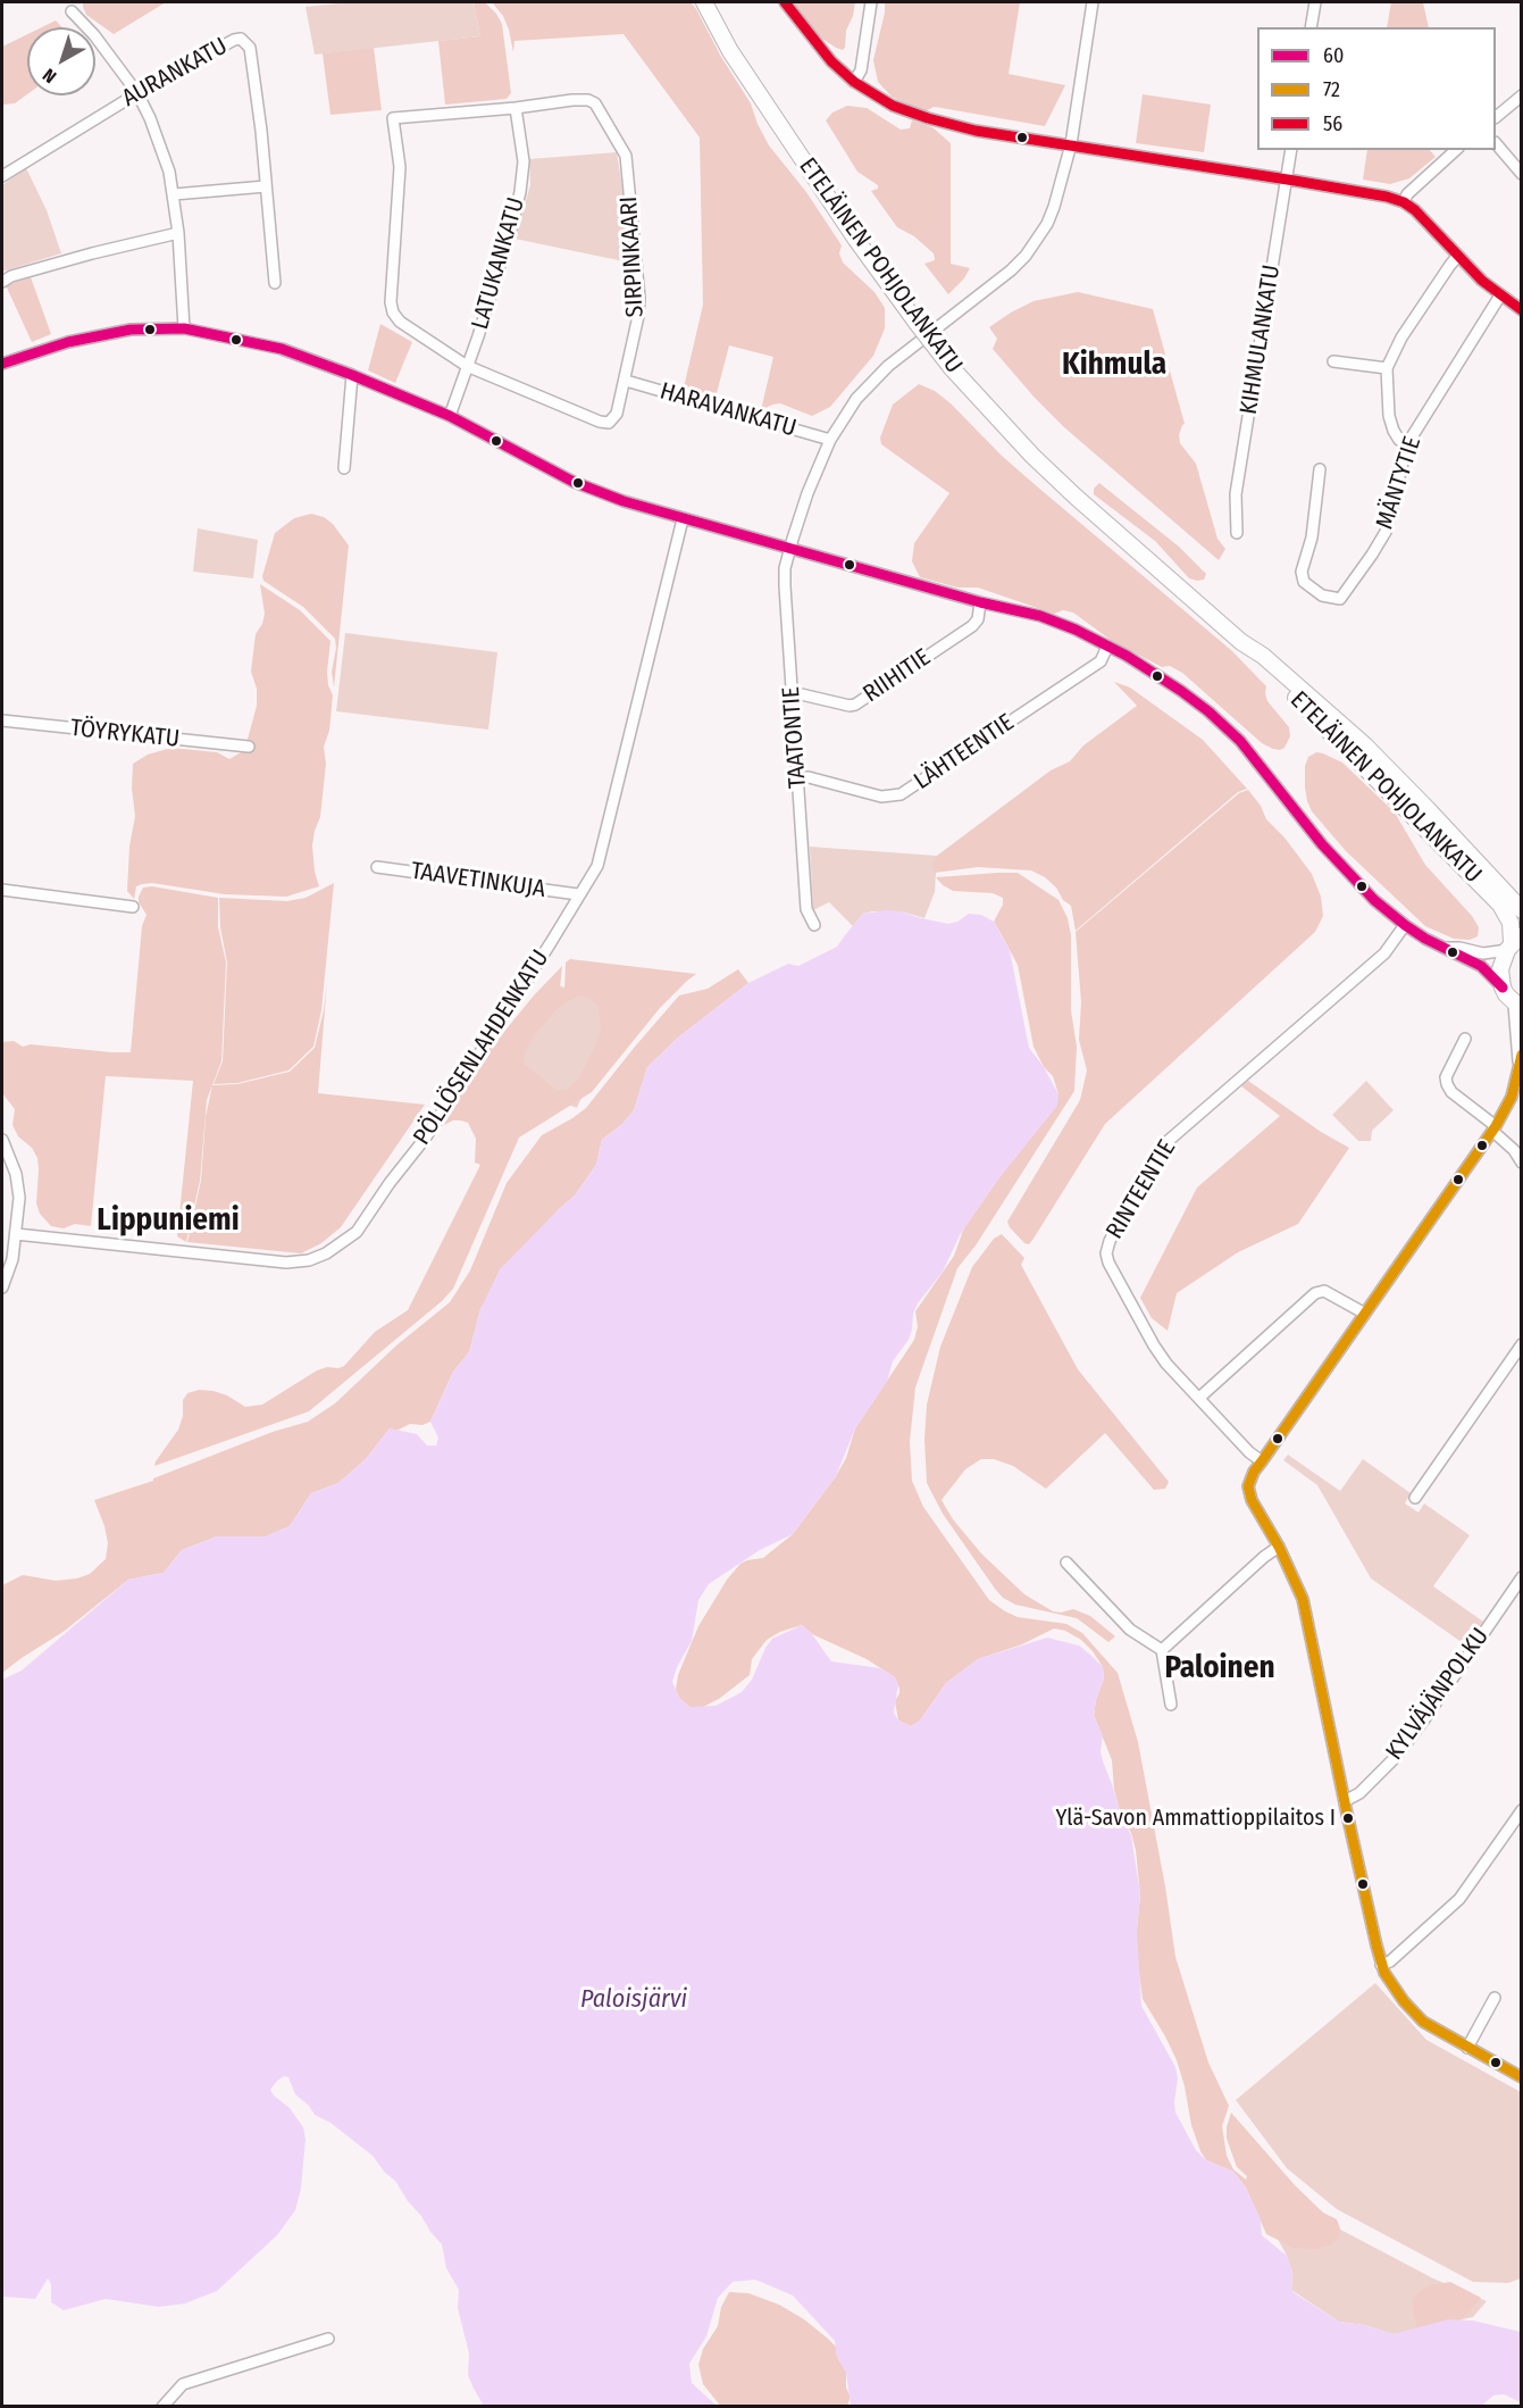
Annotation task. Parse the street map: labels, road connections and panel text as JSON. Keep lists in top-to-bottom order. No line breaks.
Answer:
{"streets":{"main road":["ETELÄINEN POHJOLANKATU"],"street":["AURANKATU","SIRPINKAARI","LATUKANKATU","KIHMULANKATU","HARAVANKATU","MÄNTYTIE","RIIHITIE","TÖYRYKATU","TAATONTIE","LÄHTEENTIE","TAAVETINKUJA","PÖLLÖSENLAHDENKATU","RINTEENTIE","KYLVÄJÄNPOLKU"]},"crossings":[["SIRPINKAARI","LATUKANKATU"],["SIRPINKAARI","HARAVANKATU"],["HARAVANKATU","TAATONTIE"],["RIIHITIE","TAATONTIE"],["TAATONTIE","LÄHTEENTIE"],["TAAVETINKUJA","PÖLLÖSENLAHDENKATU"]],"districts":["Kihmula","Lippuniemi","Paloinen"],"water":["Paloisjärvi"],"places":["Ylä-Savon Ammattioppilaitos I"],"lines":["transit line 56","transit line 60","transit line 72"],"legend":["60","72","56"],"north":"bottom left"}
